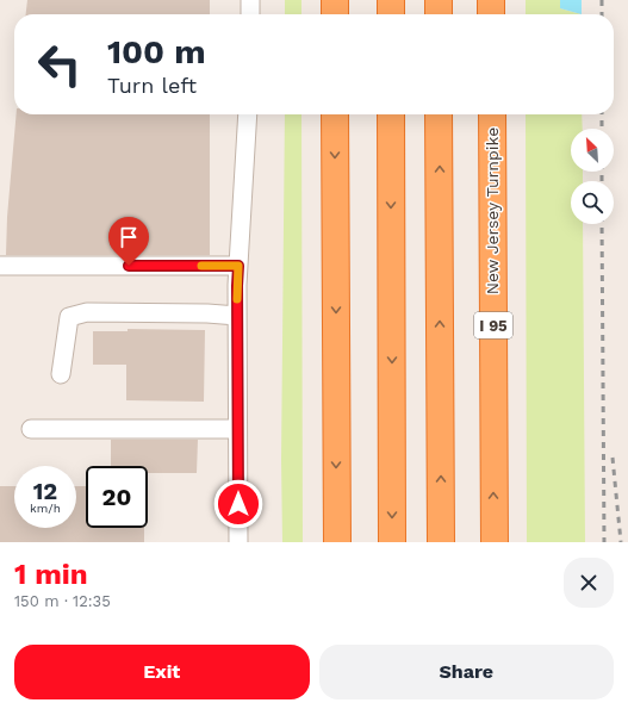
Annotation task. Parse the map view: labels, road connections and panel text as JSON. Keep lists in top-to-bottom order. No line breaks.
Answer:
{"streets":{"highway":["New Jersey Turnpike","I 95"]},"north":"top left","page":{"turn":["100 m","Turn left"],"speed":"12 km/h","limit":"20","heading":["1 min","150 m · 12:35"],"buttons":["Exit","Share"]}}
